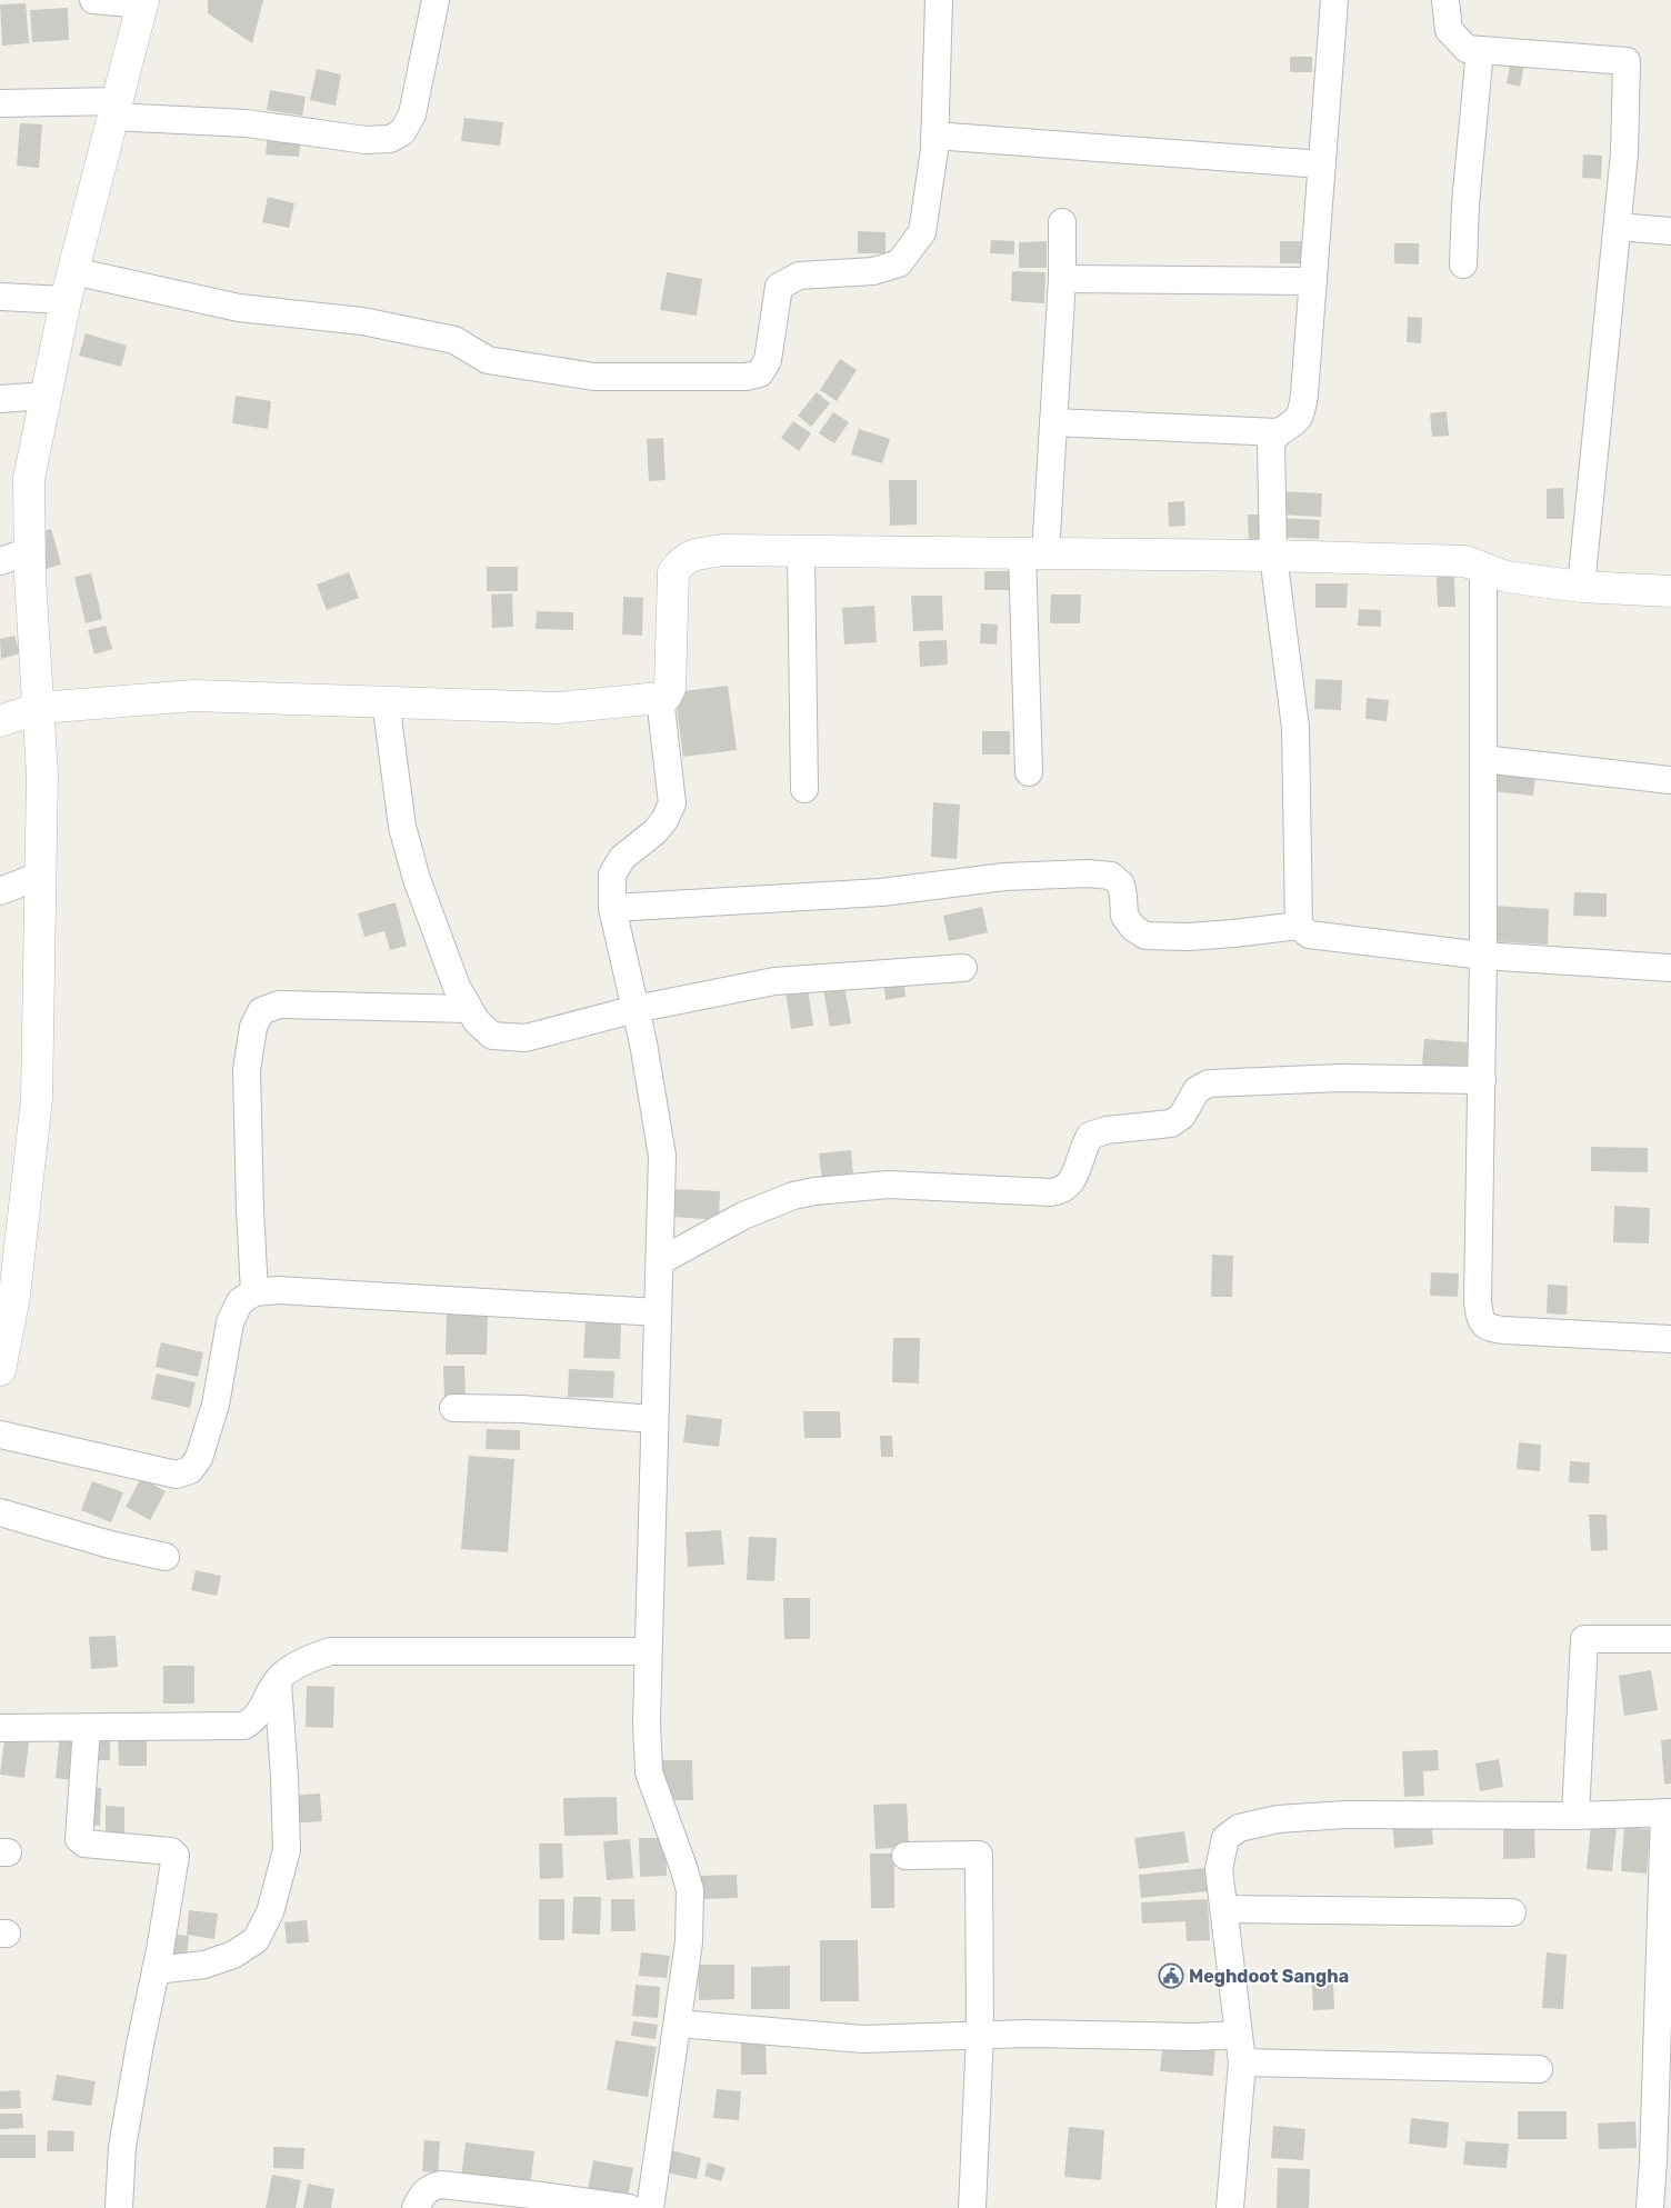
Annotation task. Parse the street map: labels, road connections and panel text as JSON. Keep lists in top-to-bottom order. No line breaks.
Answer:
{"places":{"public building":["Meghdoot Sangha"]}}
